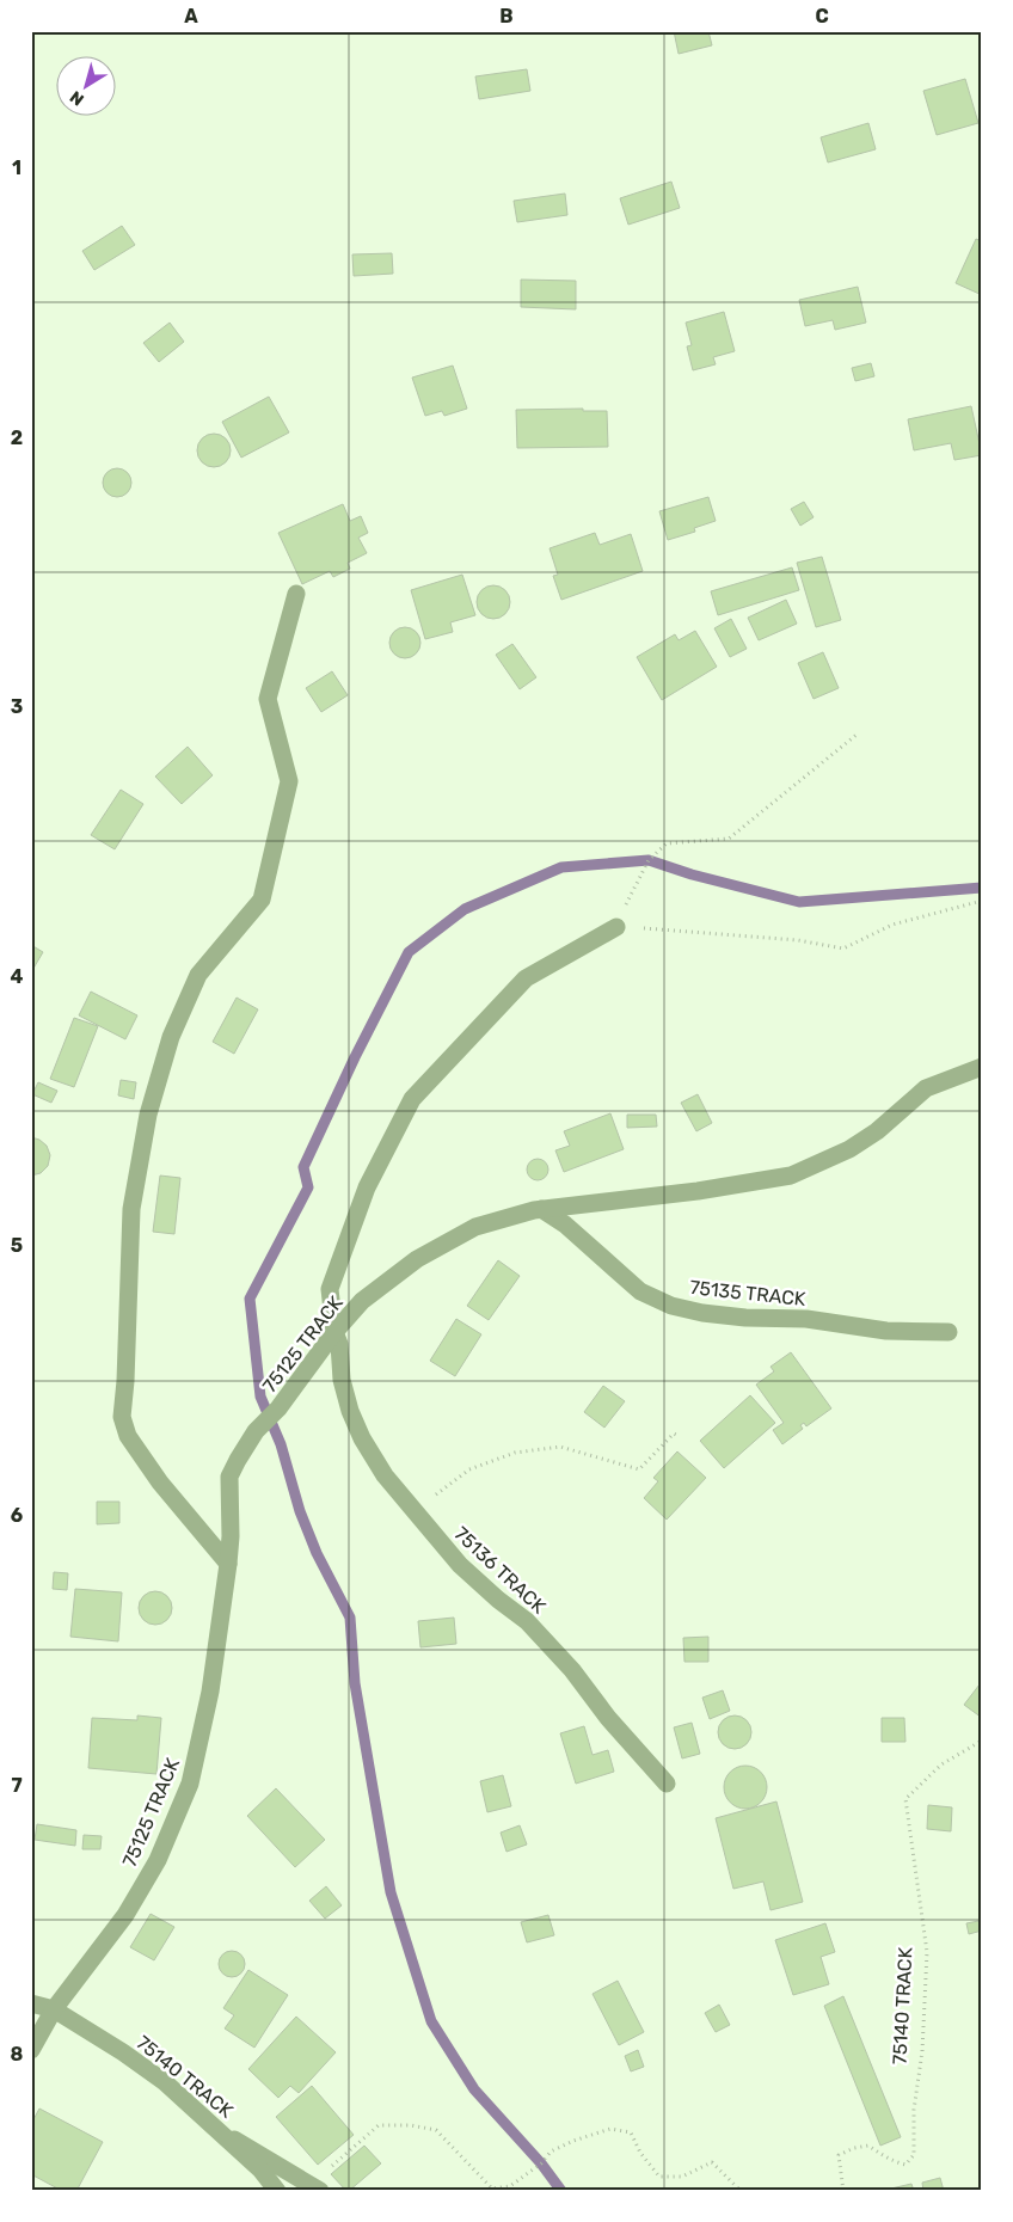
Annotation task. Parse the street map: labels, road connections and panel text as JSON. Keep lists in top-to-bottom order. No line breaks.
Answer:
{"streets":{"street":["75135 TRACK","75125 TRACK","75136 TRACK","75140 TRACK"]},"crossings":[["75135 TRACK","75125 TRACK"],["75125 TRACK","75136 TRACK"],["75125 TRACK","75140 TRACK"]],"north":"bottom left","grid":{"columns":["A","B","C"],"rows":["1","2","3","4","5","6","7","8"]}}
